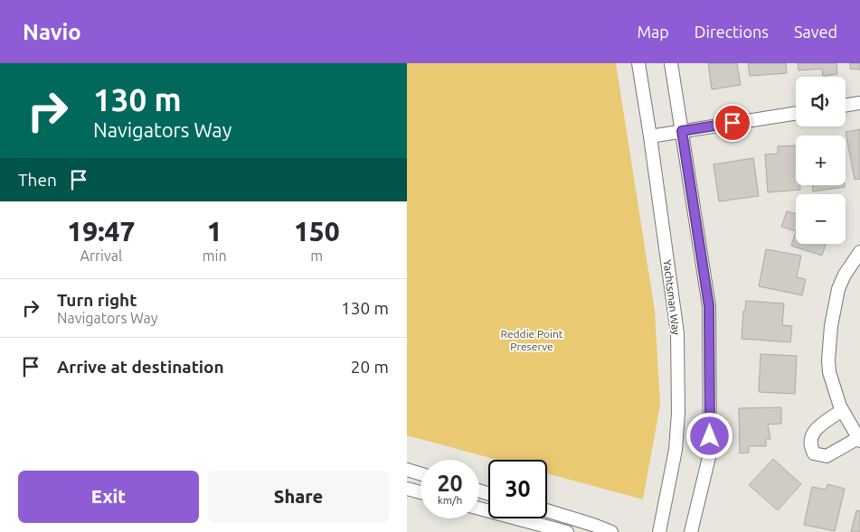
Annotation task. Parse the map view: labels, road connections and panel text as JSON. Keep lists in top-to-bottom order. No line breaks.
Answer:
{"streets":{"street":["Yachtsman Way"]},"parks":["Reddie Point Preserve"],"page":{"header":"Navio","nav":["Map","Directions","Saved"],"turn":["130 m","Navigators Way"],"map_buttons":["+","−"],"then":"Then","eta":["19:47","Arrival","1","min","150","m"],"list":[{"name":"Turn right","note":"Navigators Way","value":"130 m"},{"name":"Arrive at destination","value":"20 m"}],"speed":"20 km/h","limit":"30","buttons":["Exit","Share"]}}
